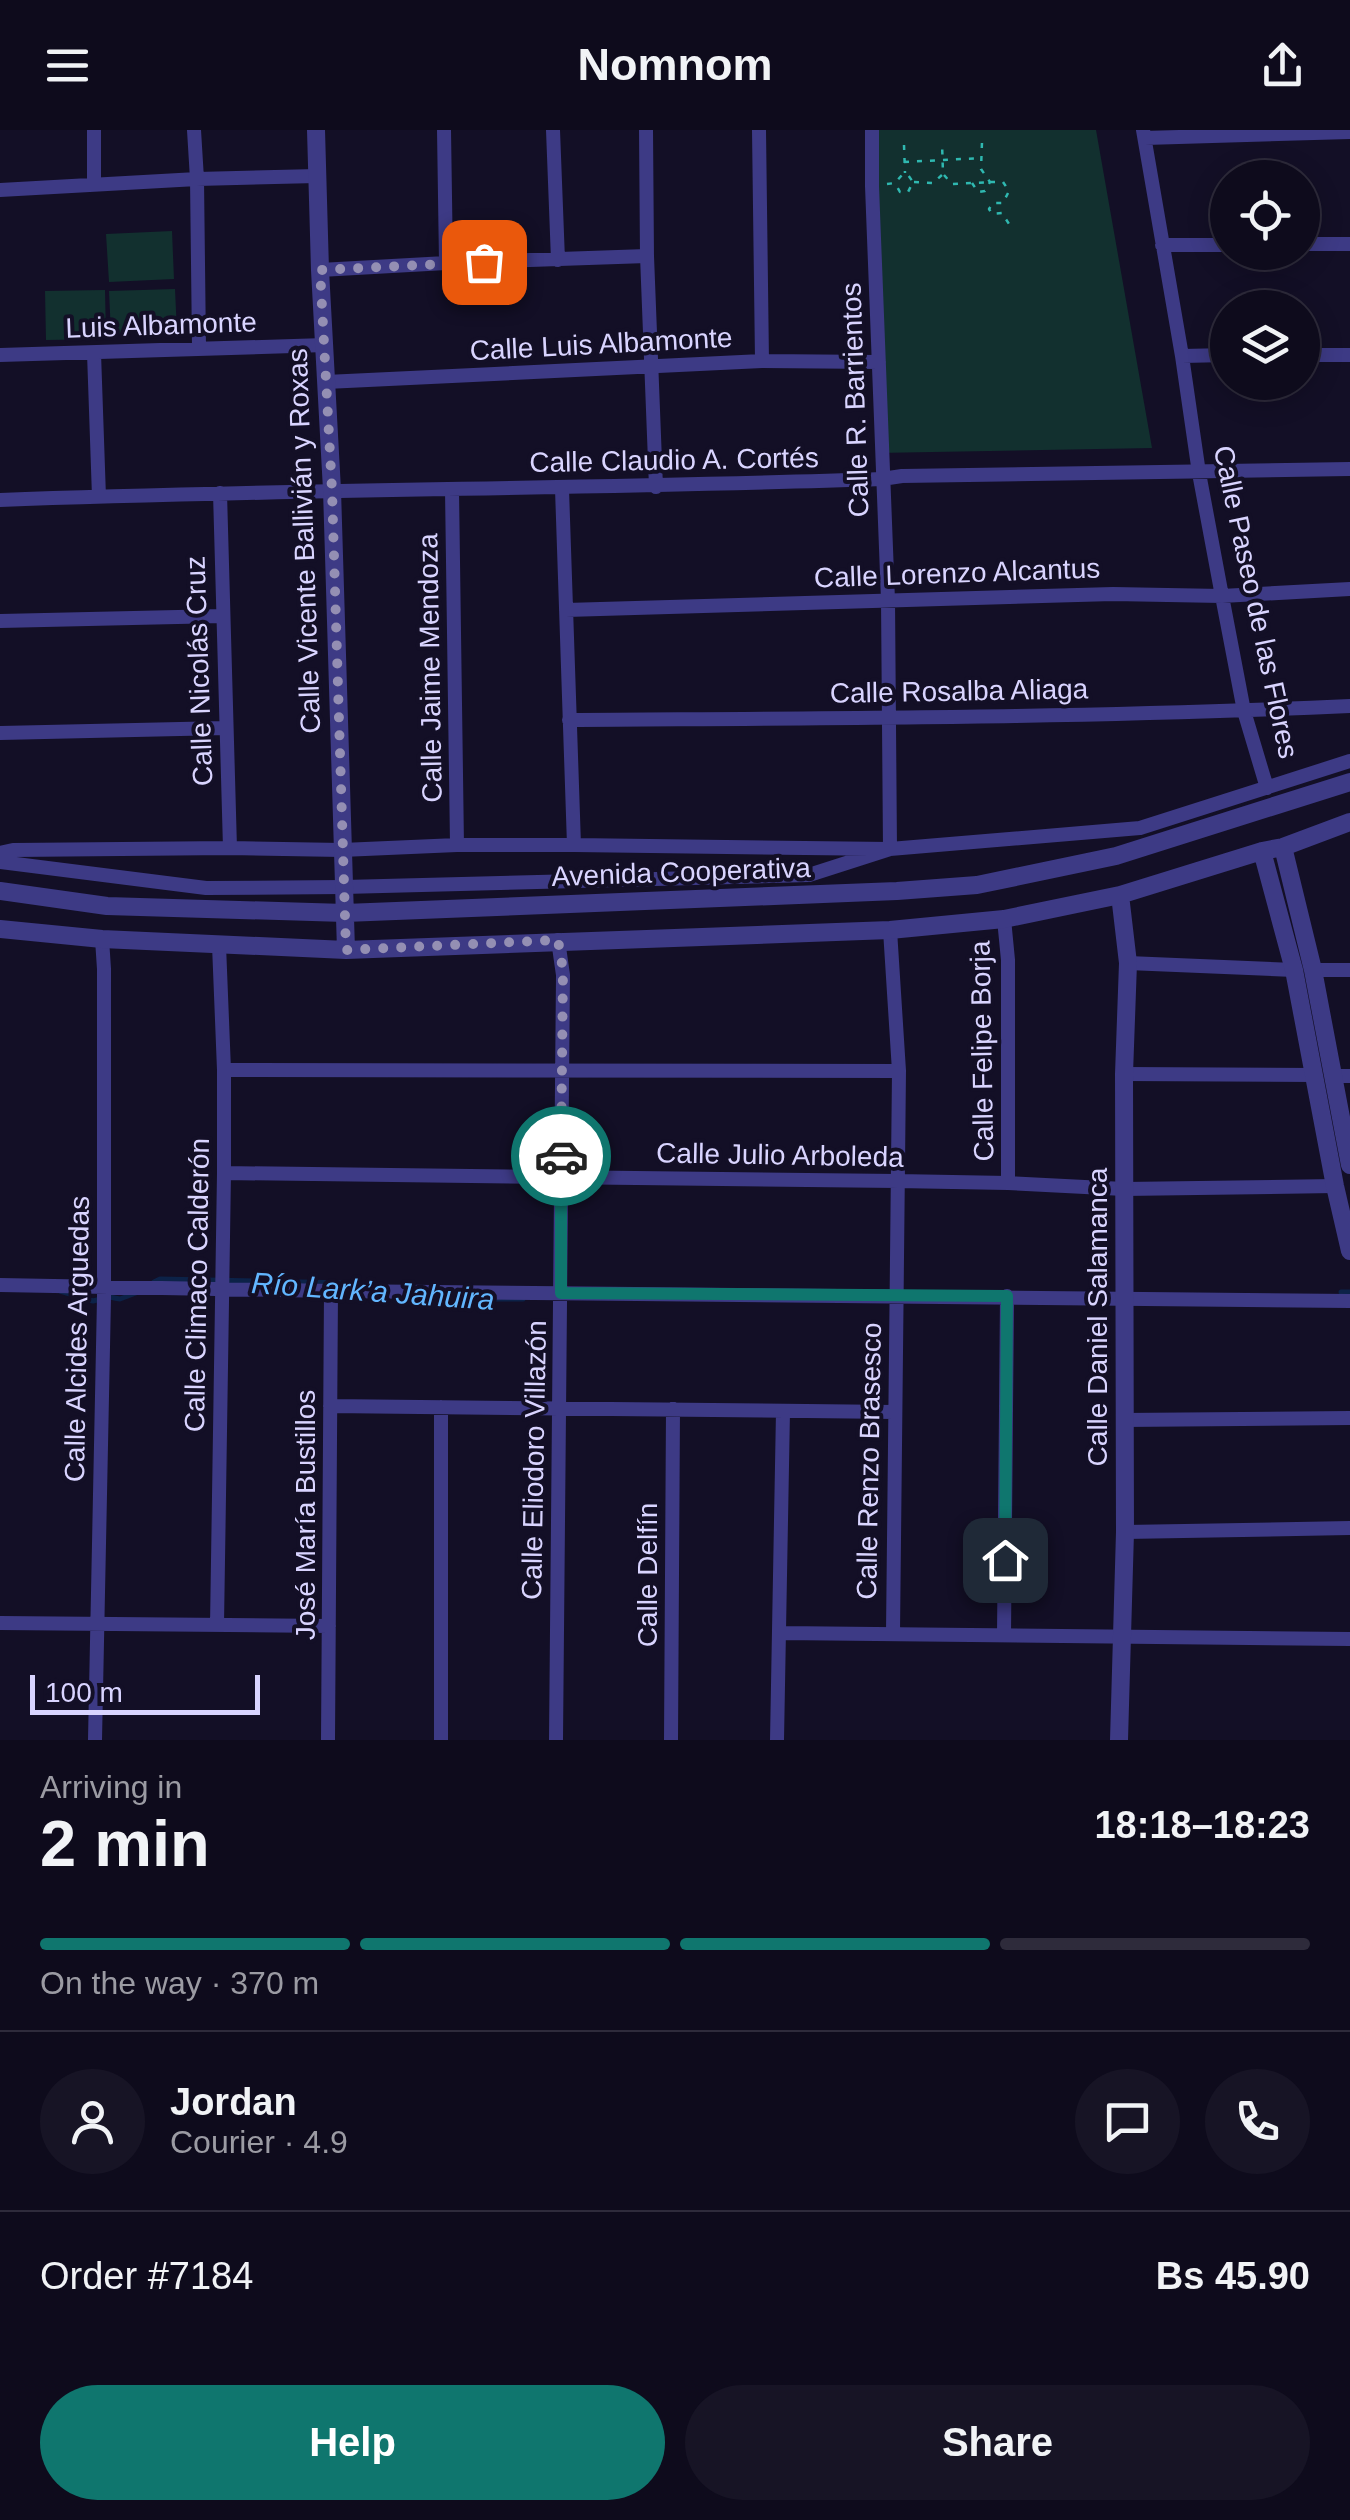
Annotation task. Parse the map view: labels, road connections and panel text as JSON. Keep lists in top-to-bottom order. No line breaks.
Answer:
{"streets":{"street":["Luis Albamonte","Calle Luis Albamonte","Calle R. Barrientos","Calle Claudio A. Cortés","Calle Vicente Ballivián y Roxas","Calle Lorenzo Alcantus","Calle Paseo de las Flores","Calle Jaime Mendoza","Calle Nicolás Cruz","Calle Rosalba Aliaga","Avenida Cooperativa","Calle Felipe Borja","Calle Julio Arboleda","Calle Climaco Calderón","Calle Daniel Salamanca","Calle Alcides Arguedas","Calle Eliodoro Villazón","Calle Renzo Brasesco","José María Bustillos","Calle Delfín"]},"crossings":[["Luis Albamonte","Calle Vicente Ballivián y Roxas"],["Calle Luis Albamonte","Calle R. Barrientos"],["Calle Luis Albamonte","Calle Vicente Ballivián y Roxas"],["Calle R. Barrientos","Calle Claudio A. Cortés"],["Calle R. Barrientos","Calle Lorenzo Alcantus"],["Calle R. Barrientos","Calle Rosalba Aliaga"],["Calle Claudio A. Cortés","Calle Vicente Ballivián y Roxas"],["Calle Claudio A. Cortés","Calle Paseo de las Flores"],["Calle Claudio A. Cortés","Calle Jaime Mendoza"],["Calle Claudio A. Cortés","Calle Nicolás Cruz"],["Calle Vicente Ballivián y Roxas","Avenida Cooperativa"],["Calle Lorenzo Alcantus","Calle Paseo de las Flores"],["Calle Paseo de las Flores","Calle Rosalba Aliaga"],["Calle Felipe Borja","Calle Julio Arboleda"],["Calle Julio Arboleda","Calle Climaco Calderón"],["Calle Julio Arboleda","Calle Daniel Salamanca"],["Calle Julio Arboleda","Calle Eliodoro Villazón"],["Calle Julio Arboleda","Calle Renzo Brasesco"]],"water":["Río Lark’a Jahuira"],"scale_bar":"100 m","page":{"header":"Nomnom","scale":"100 m","heading":["2 min","Arriving in","18:18–18:23"],"panel":["Jordan","Courier · 4.9","Order #7184","Bs 45.90"],"bar":"On the way · 370 m","buttons":["Help","Share"]}}
